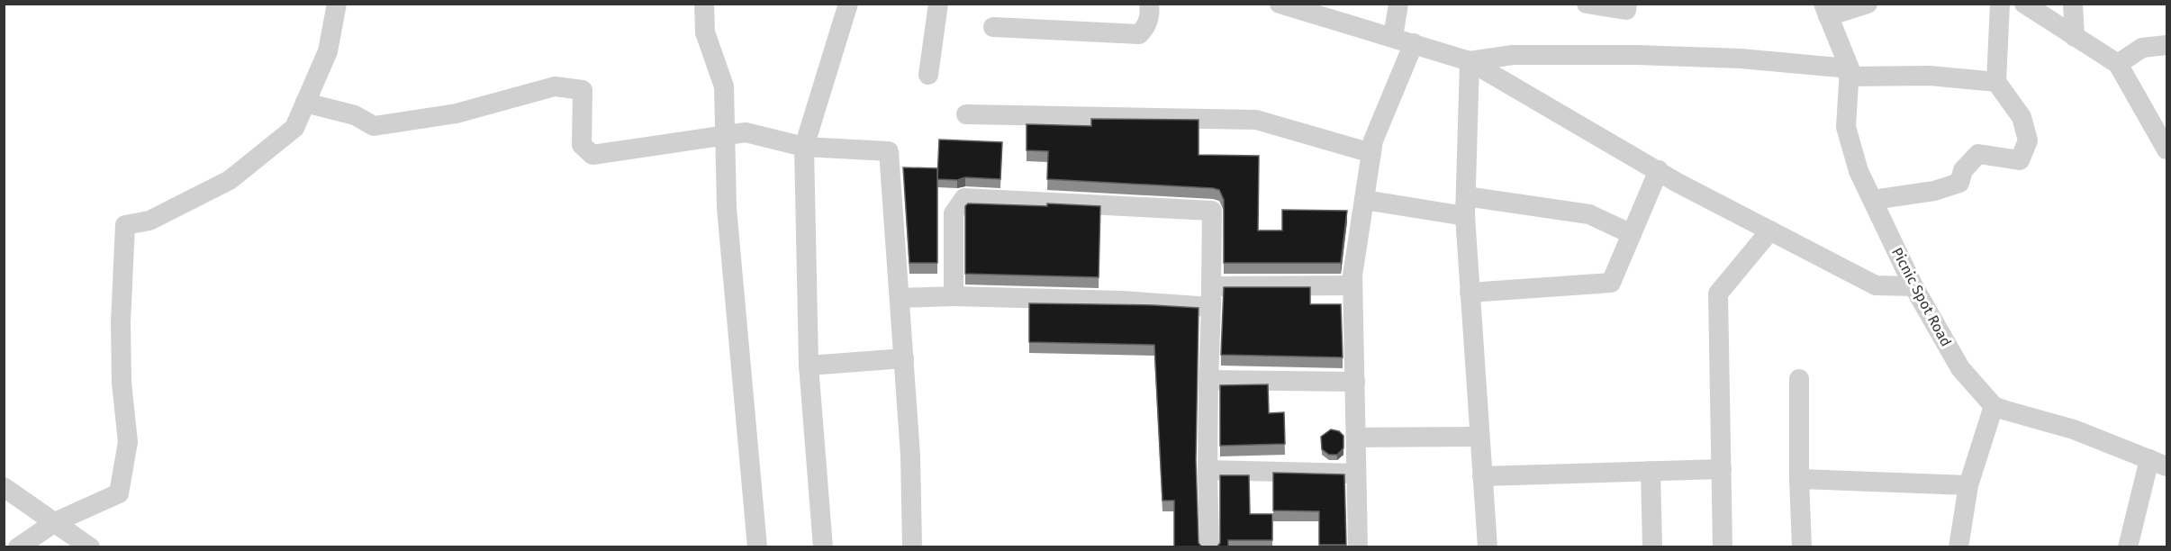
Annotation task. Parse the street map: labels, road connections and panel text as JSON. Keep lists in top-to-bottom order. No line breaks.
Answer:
{"streets":{"street":["Picnic Spot Road"]}}
